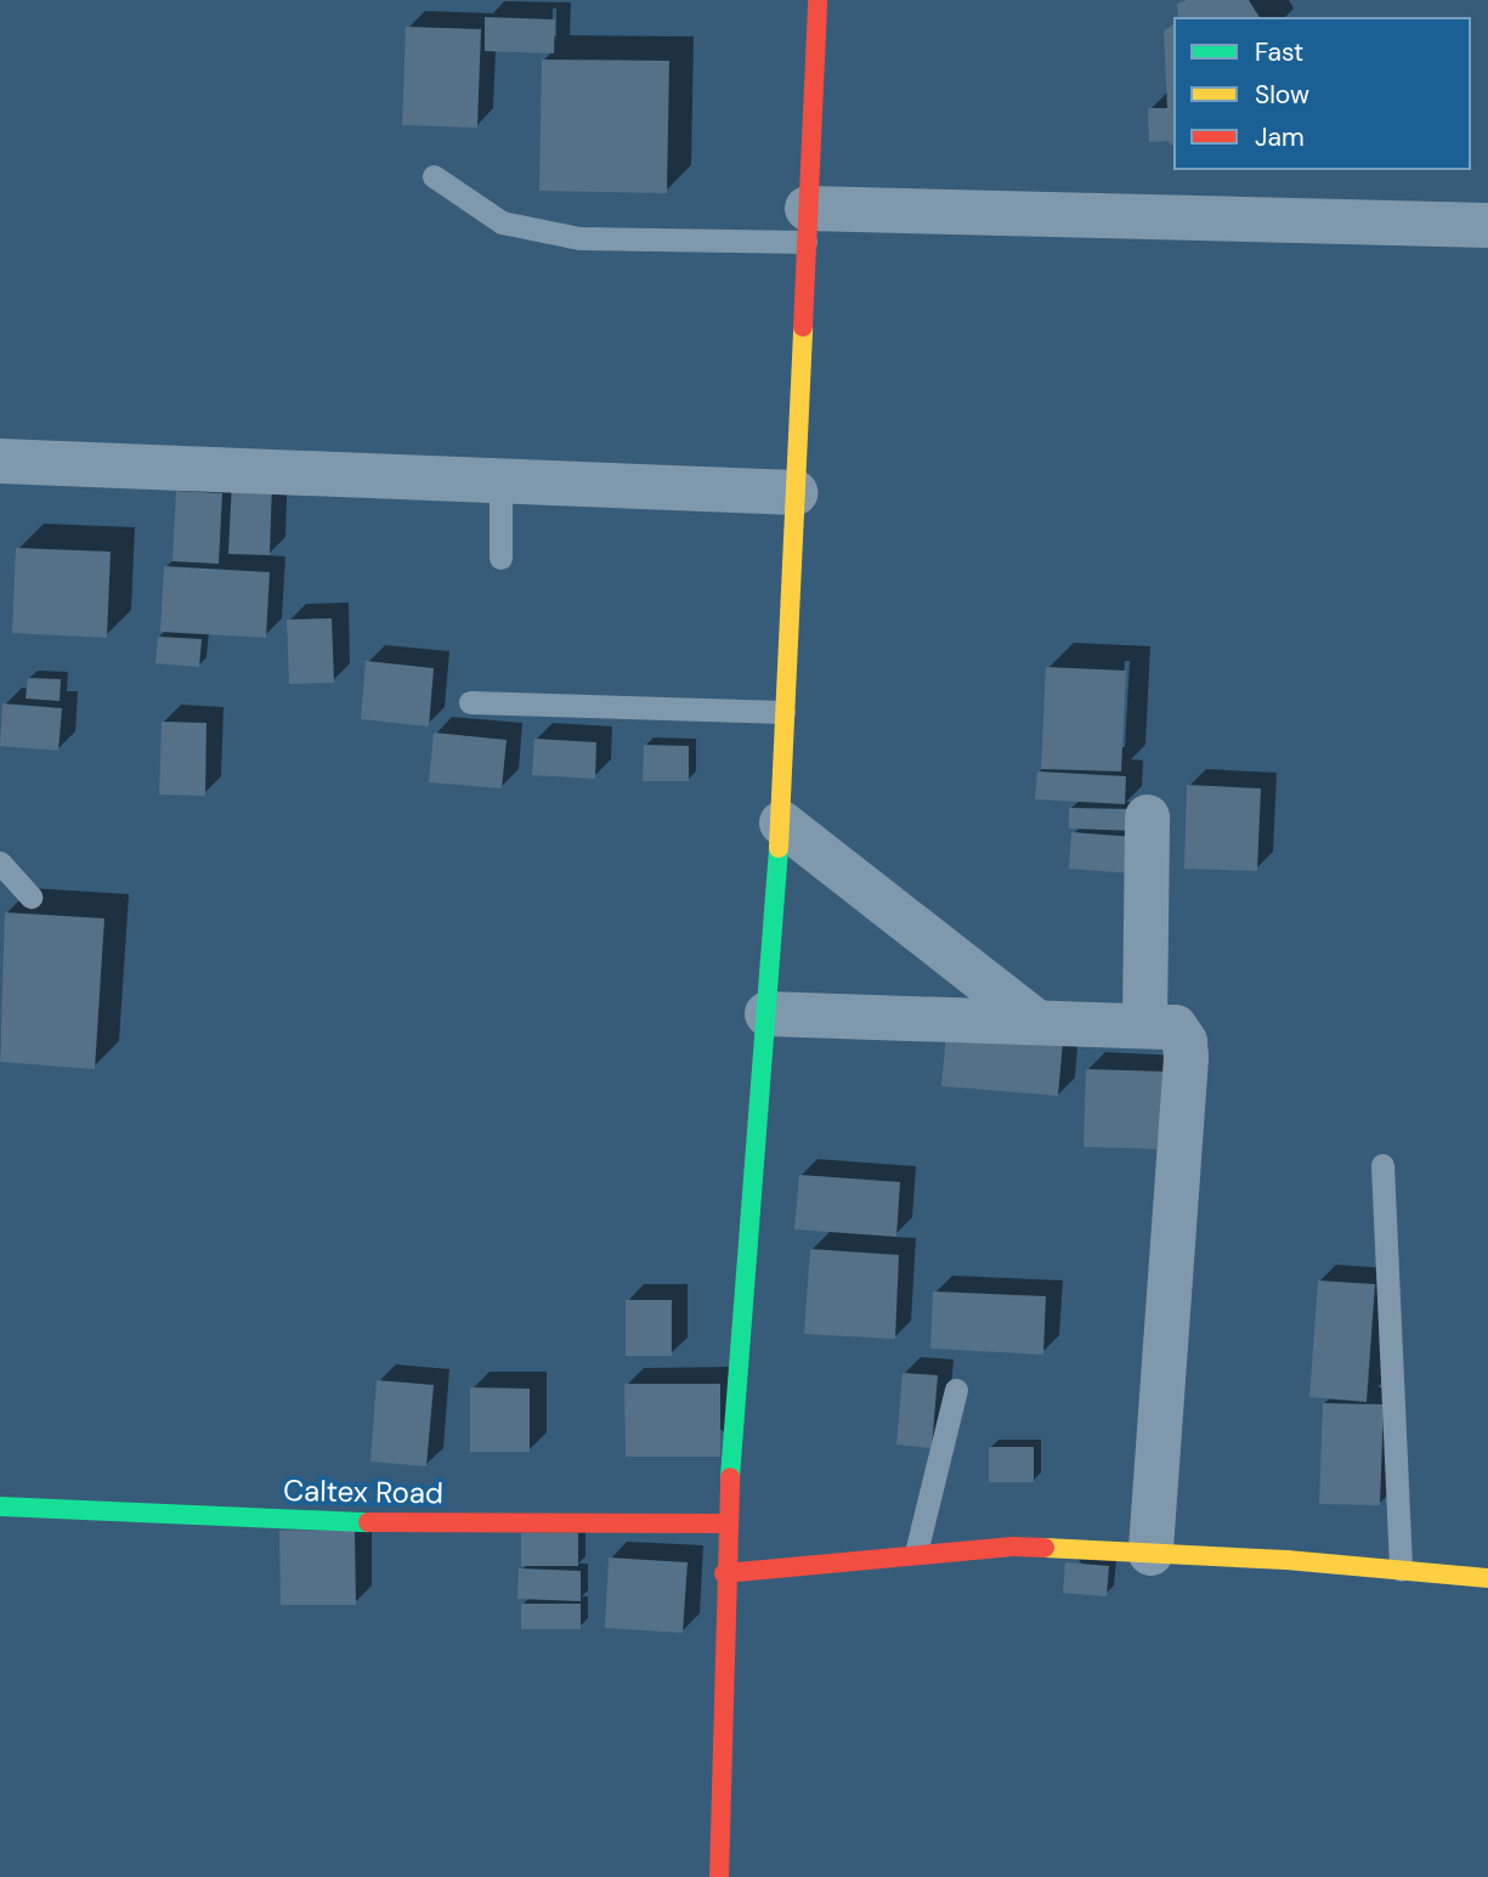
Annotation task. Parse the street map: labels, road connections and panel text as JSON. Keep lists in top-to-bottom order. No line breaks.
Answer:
{"streets":{"street":["Caltex Road"]},"legend":["Fast","Slow","Jam"]}
